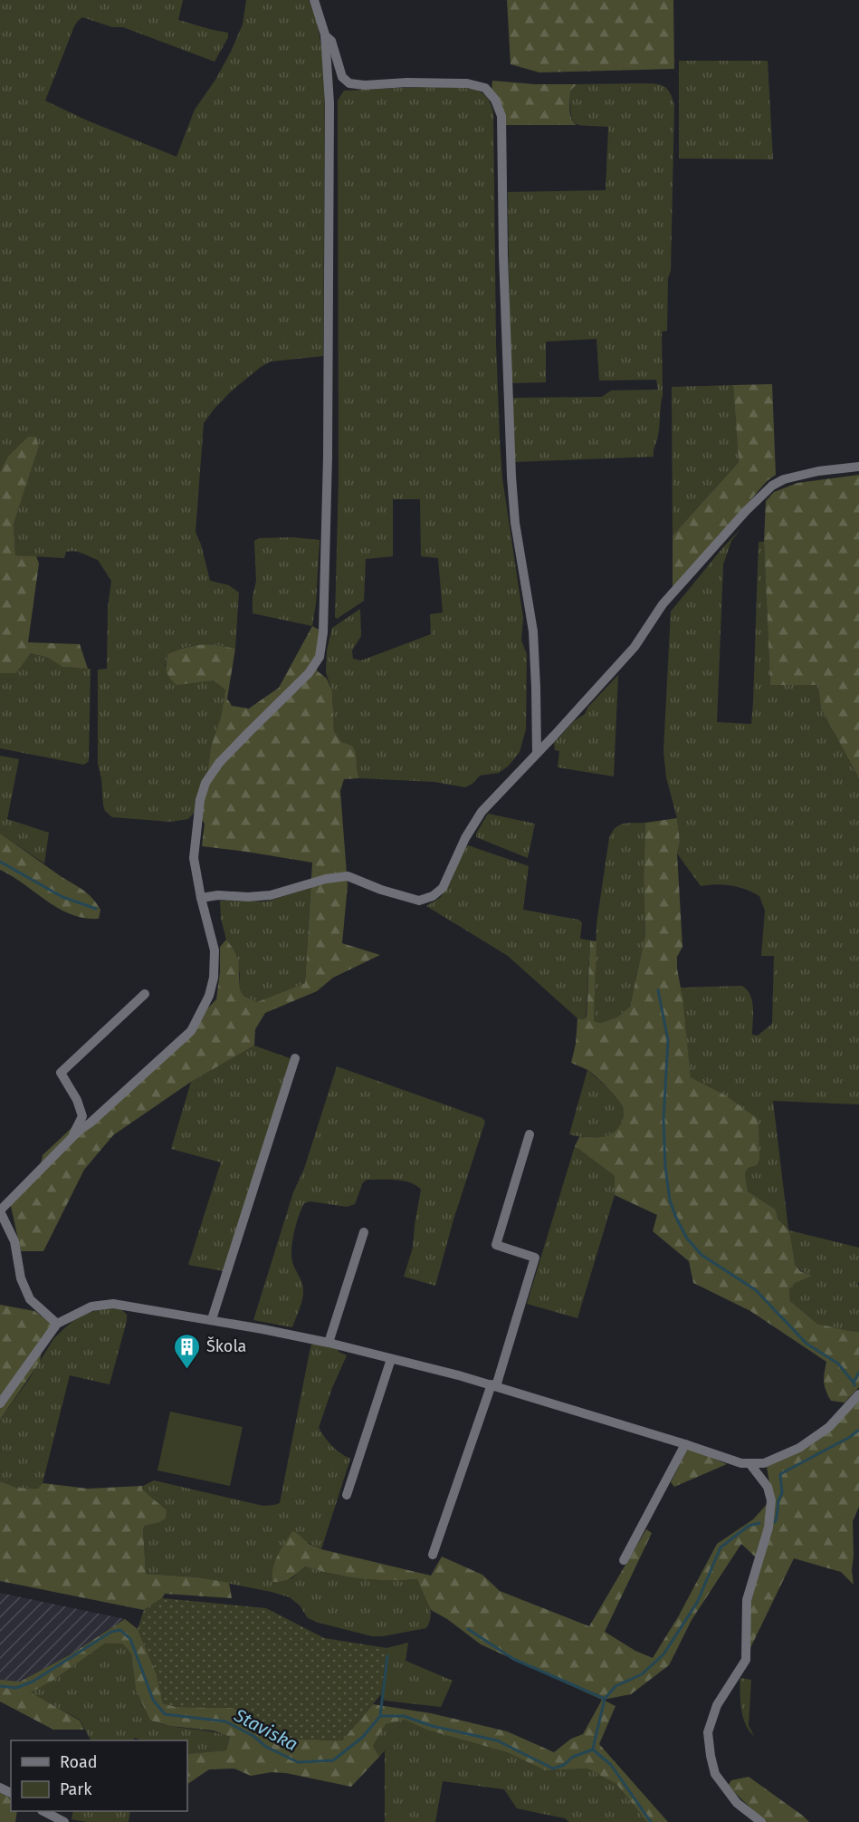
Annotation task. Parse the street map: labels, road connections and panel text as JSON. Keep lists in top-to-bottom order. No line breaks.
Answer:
{"water":["Staviska"],"places":{"building":["Škola"]},"legend":["Road","Park"]}
